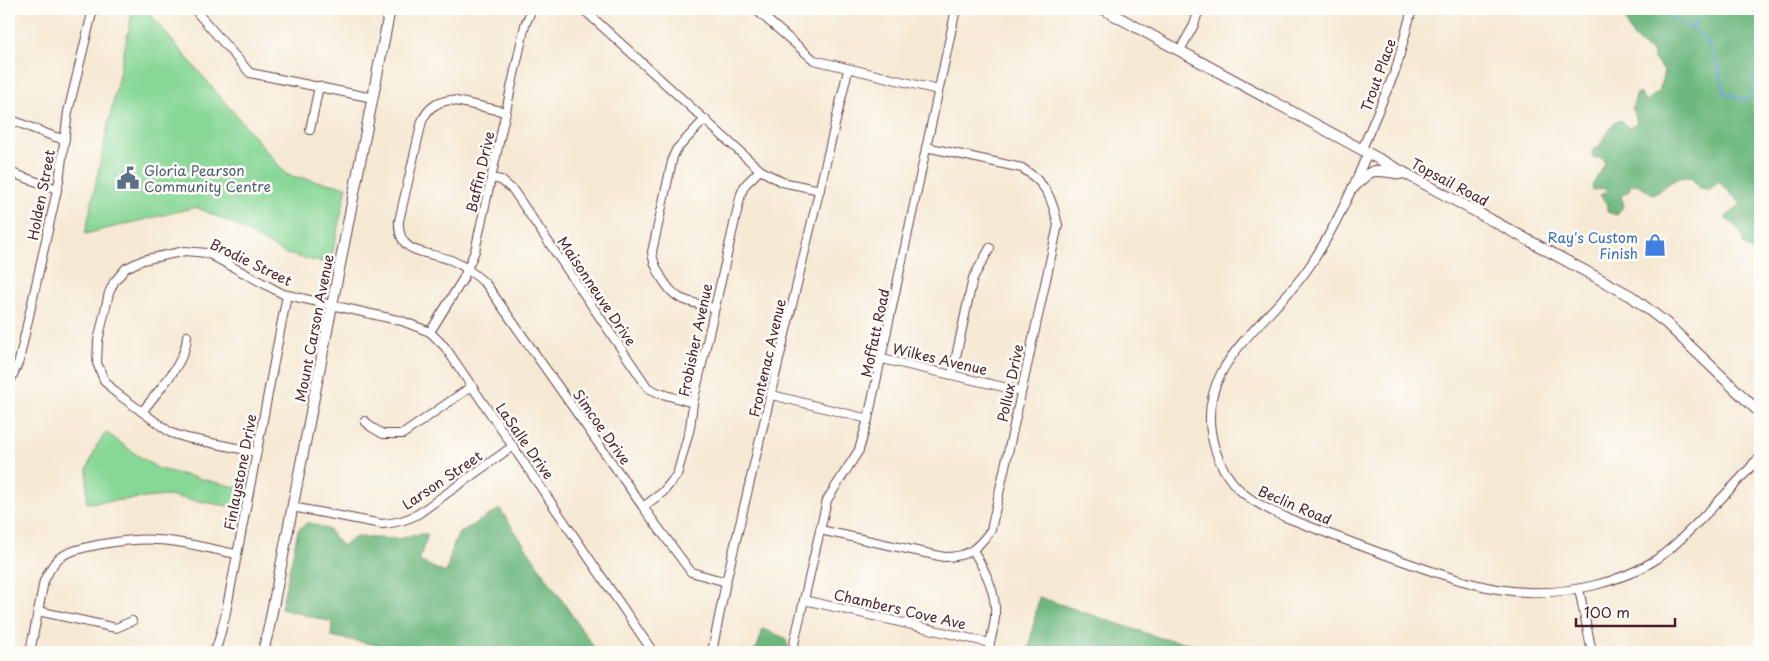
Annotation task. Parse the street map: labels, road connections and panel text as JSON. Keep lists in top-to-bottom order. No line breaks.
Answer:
{"streets":{"main road":["Topsail Road","Mount Carson Avenue"],"street":["Trout Place","Baffin Drive","Holden Street","Brodie Street","Maisonneuve Drive","Moffatt Road","Frobisher Avenue","Frontenac Avenue","Wilkes Avenue","Pollux Drive","Simcoe Drive","LaSalle Drive","Finlaystone Drive","Larson Street","Beclin Road","Chambers Cove Ave"]},"crossings":[["Trout Place","Topsail Road"],["Trout Place","Beclin Road"],["Baffin Drive","Maisonneuve Drive"],["Baffin Drive","Simcoe Drive"],["Baffin Drive","LaSalle Drive"],["Topsail Road","Beclin Road"],["Brodie Street","Mount Carson Avenue"],["Brodie Street","LaSalle Drive"],["Brodie Street","Finlaystone Drive"],["Maisonneuve Drive","Frobisher Avenue"],["Mount Carson Avenue","LaSalle Drive"],["Mount Carson Avenue","Larson Street"],["Moffatt Road","Wilkes Avenue"],["Moffatt Road","Pollux Drive"],["Moffatt Road","Chambers Cove Ave"],["Frobisher Avenue","Simcoe Drive"],["Frontenac Avenue","Simcoe Drive"],["Wilkes Avenue","Pollux Drive"],["LaSalle Drive","Larson Street"]],"places":{"public building":["Gloria Pearson Community Centre"],"shop":["Ray's Custom Finish"]},"scale_bar":"100 m"}
